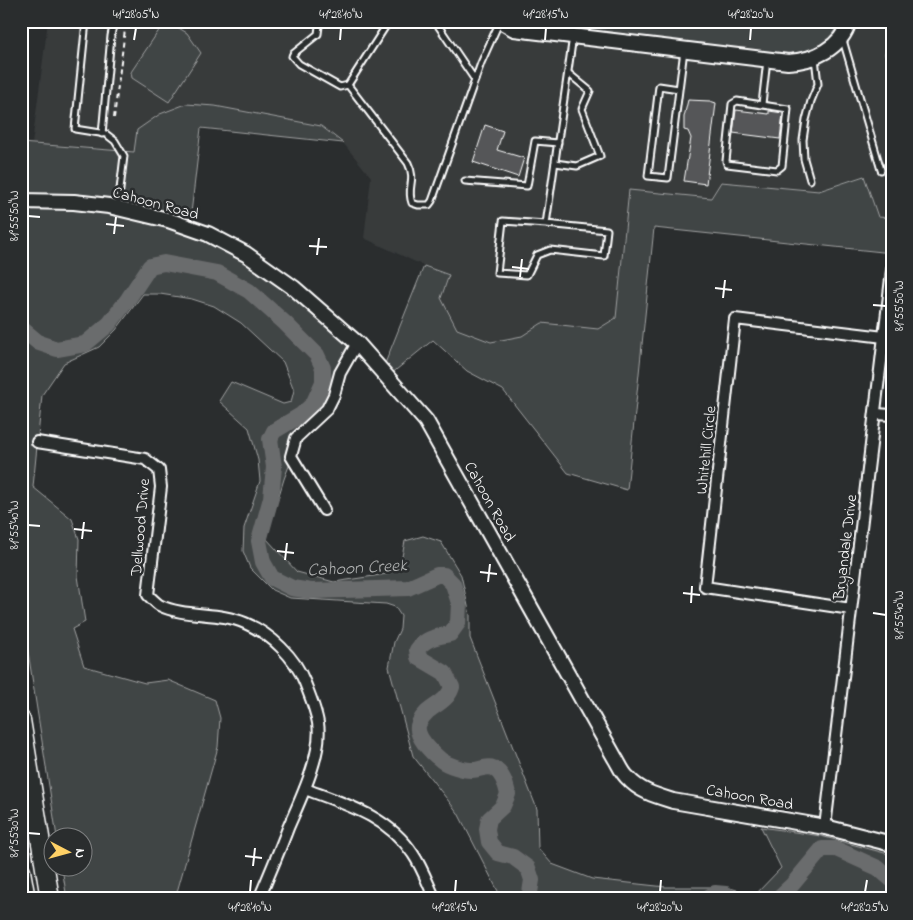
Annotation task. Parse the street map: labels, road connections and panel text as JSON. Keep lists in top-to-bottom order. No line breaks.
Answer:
{"streets":{"street":["Cahoon Road","Whitehill Circle","Dellwood Drive","Bryandale Drive"]},"crossings":[["Cahoon Road","Bryandale Drive"],["Whitehill Circle","Bryandale Drive"]],"water":["Cahoon Creek"],"north":"right","coordinates":["41°28'05\"N","41°28'10\"N","41°28'15\"N","41°28'20\"N","81°55'50\"W","81°55'40\"W","81°55'30\"W","41°28'25\"N"]}
